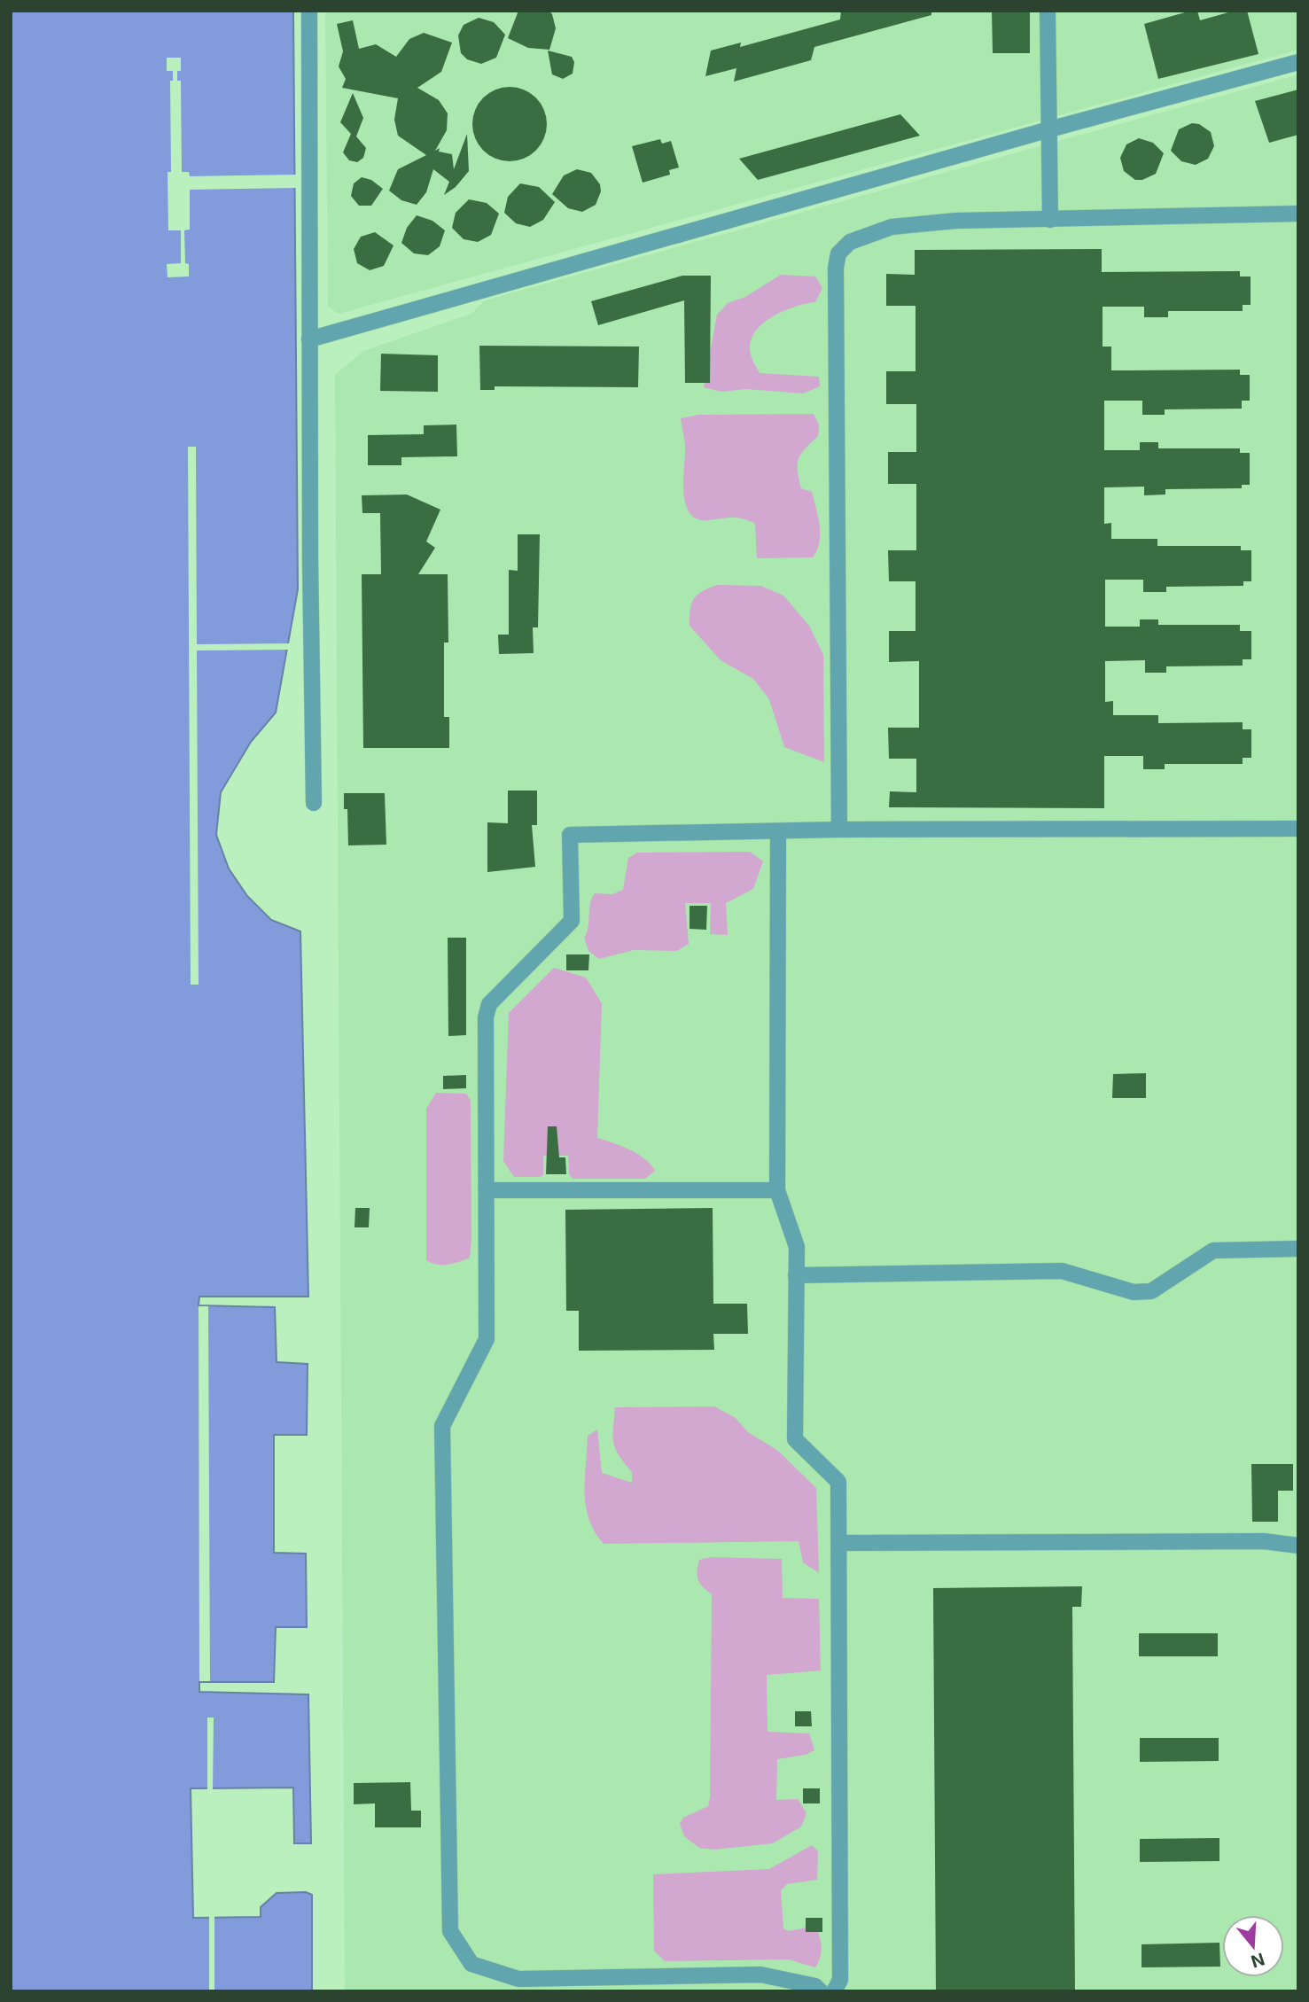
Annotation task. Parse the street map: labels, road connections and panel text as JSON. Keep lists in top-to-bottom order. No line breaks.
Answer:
{"north":"bottom"}
